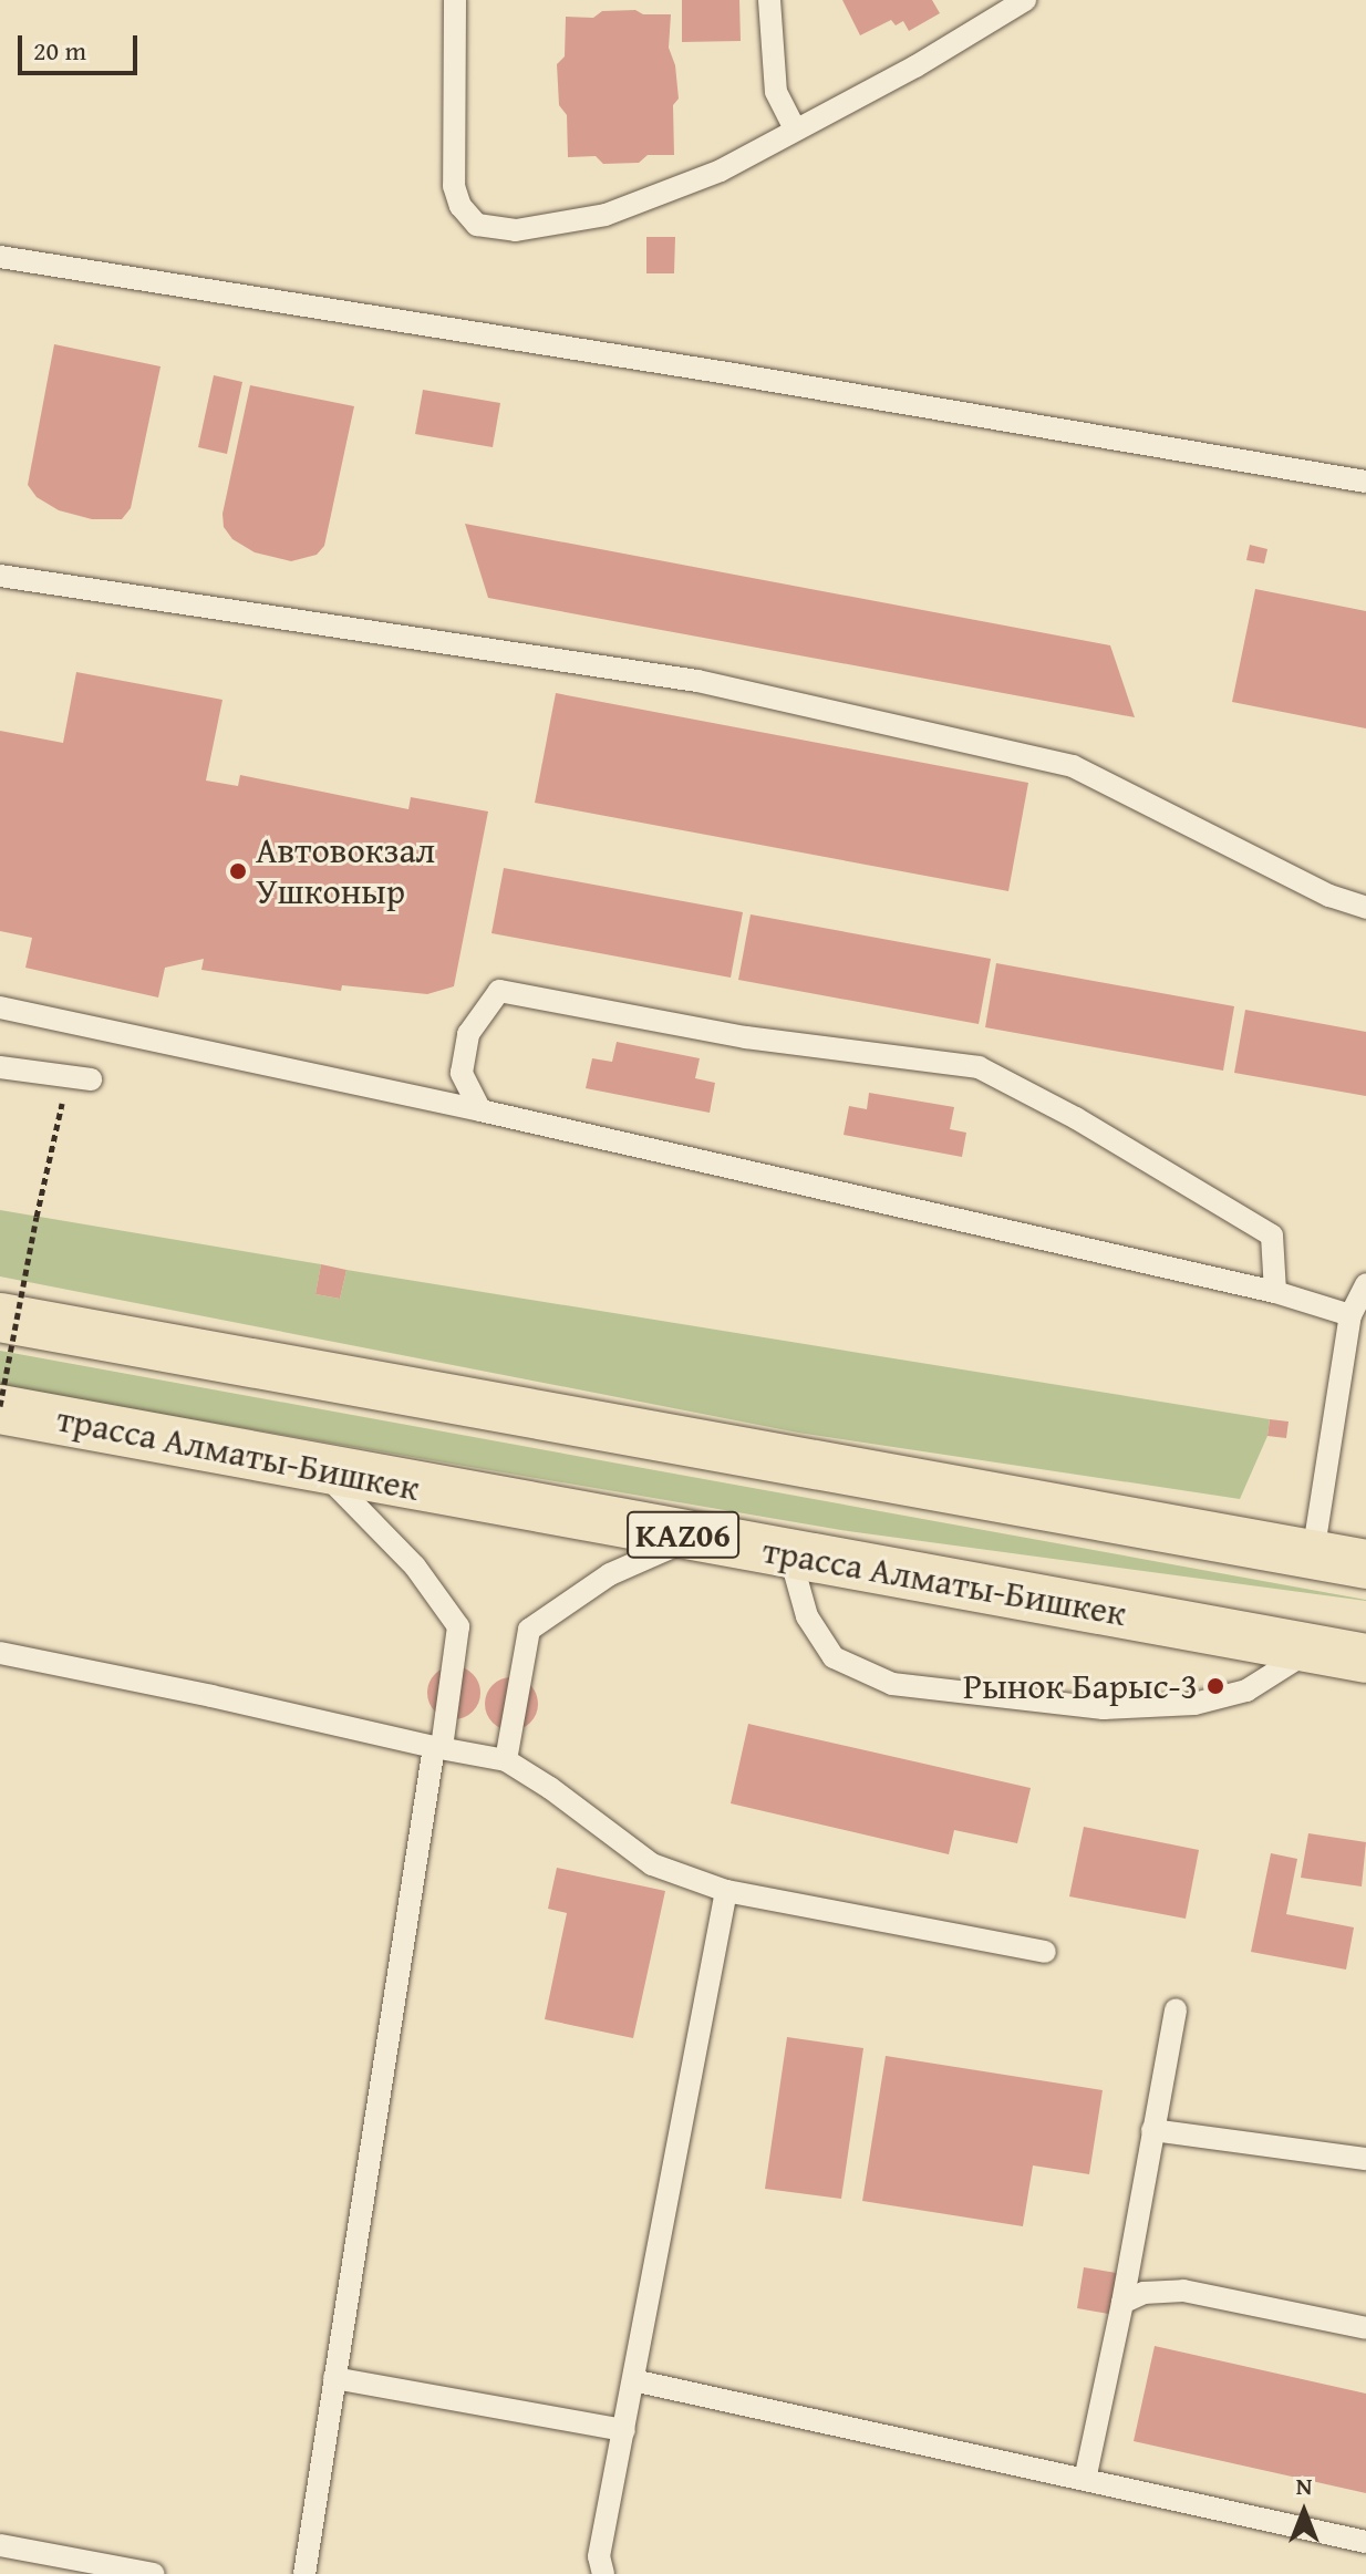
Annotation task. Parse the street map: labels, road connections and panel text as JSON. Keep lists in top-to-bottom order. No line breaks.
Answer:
{"streets":{"highway":["трасса Алматы-Бишкек","KАZ06"]},"places":["Автовокзал Ушконыр","Рынок Барыс-3"],"scale_bar":"20 m","north":"top"}
